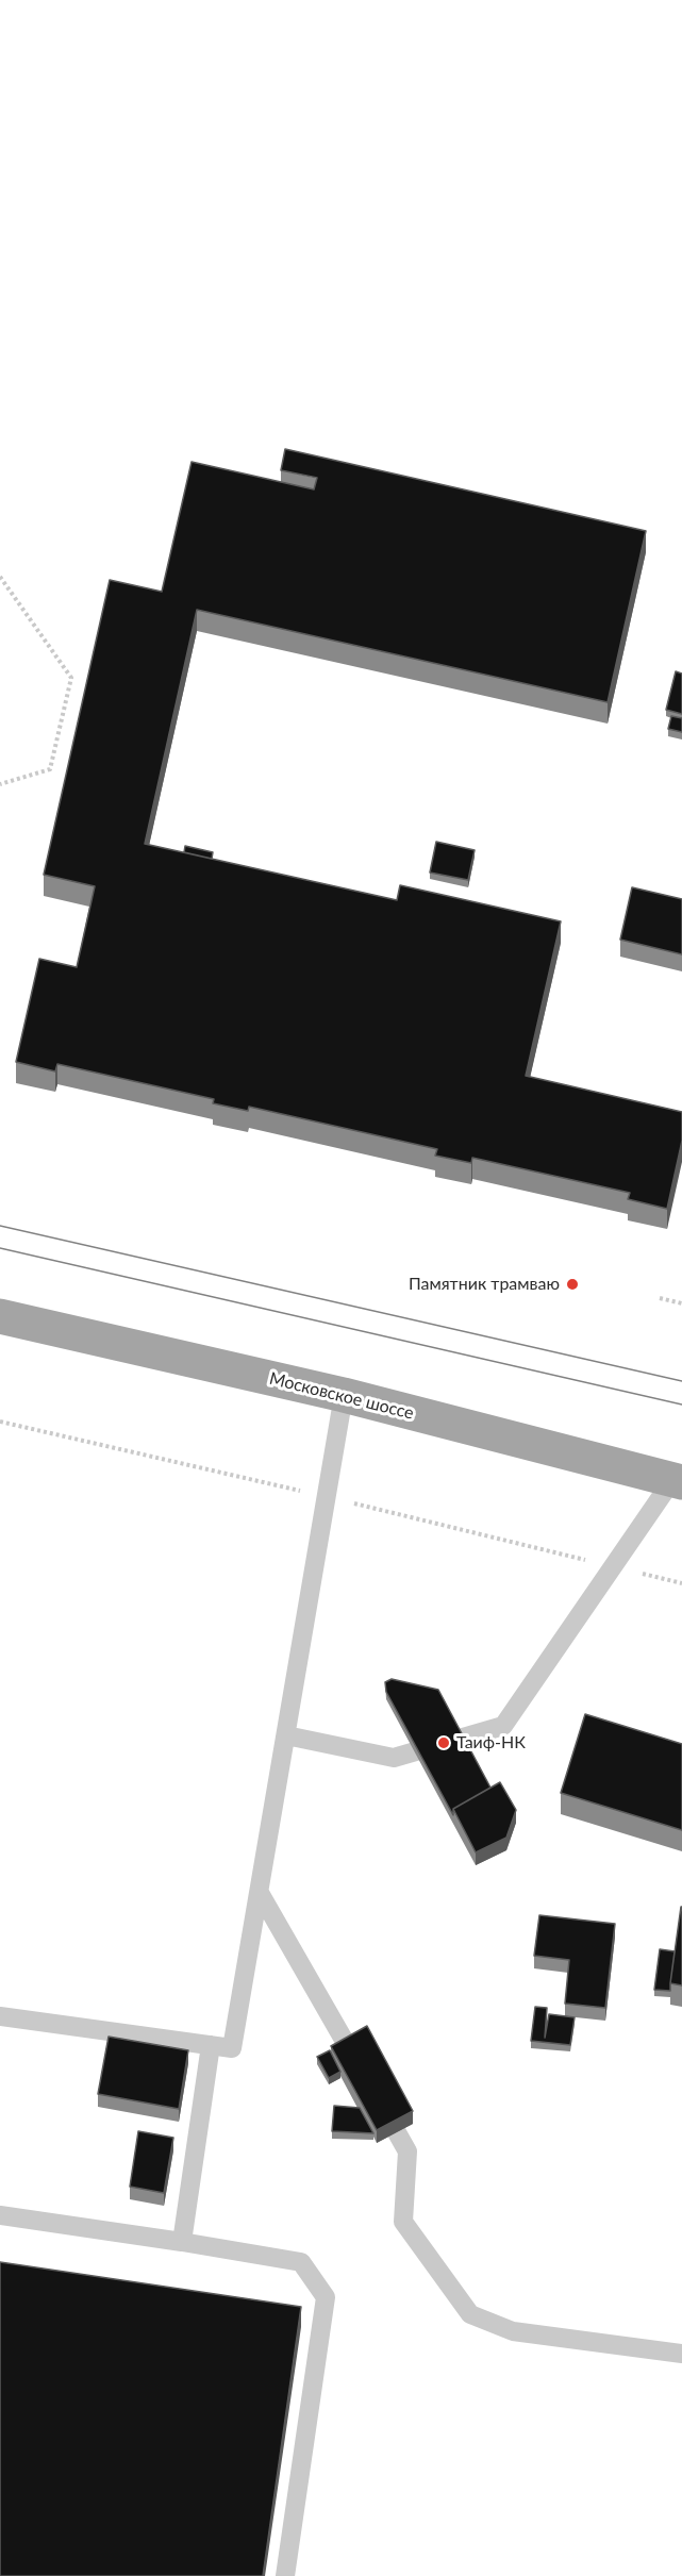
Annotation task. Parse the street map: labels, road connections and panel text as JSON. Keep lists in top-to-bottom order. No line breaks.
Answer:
{"streets":{"main road":["Московское шоссе"]},"places":["Памятник трамваю","Таиф-НК"]}
